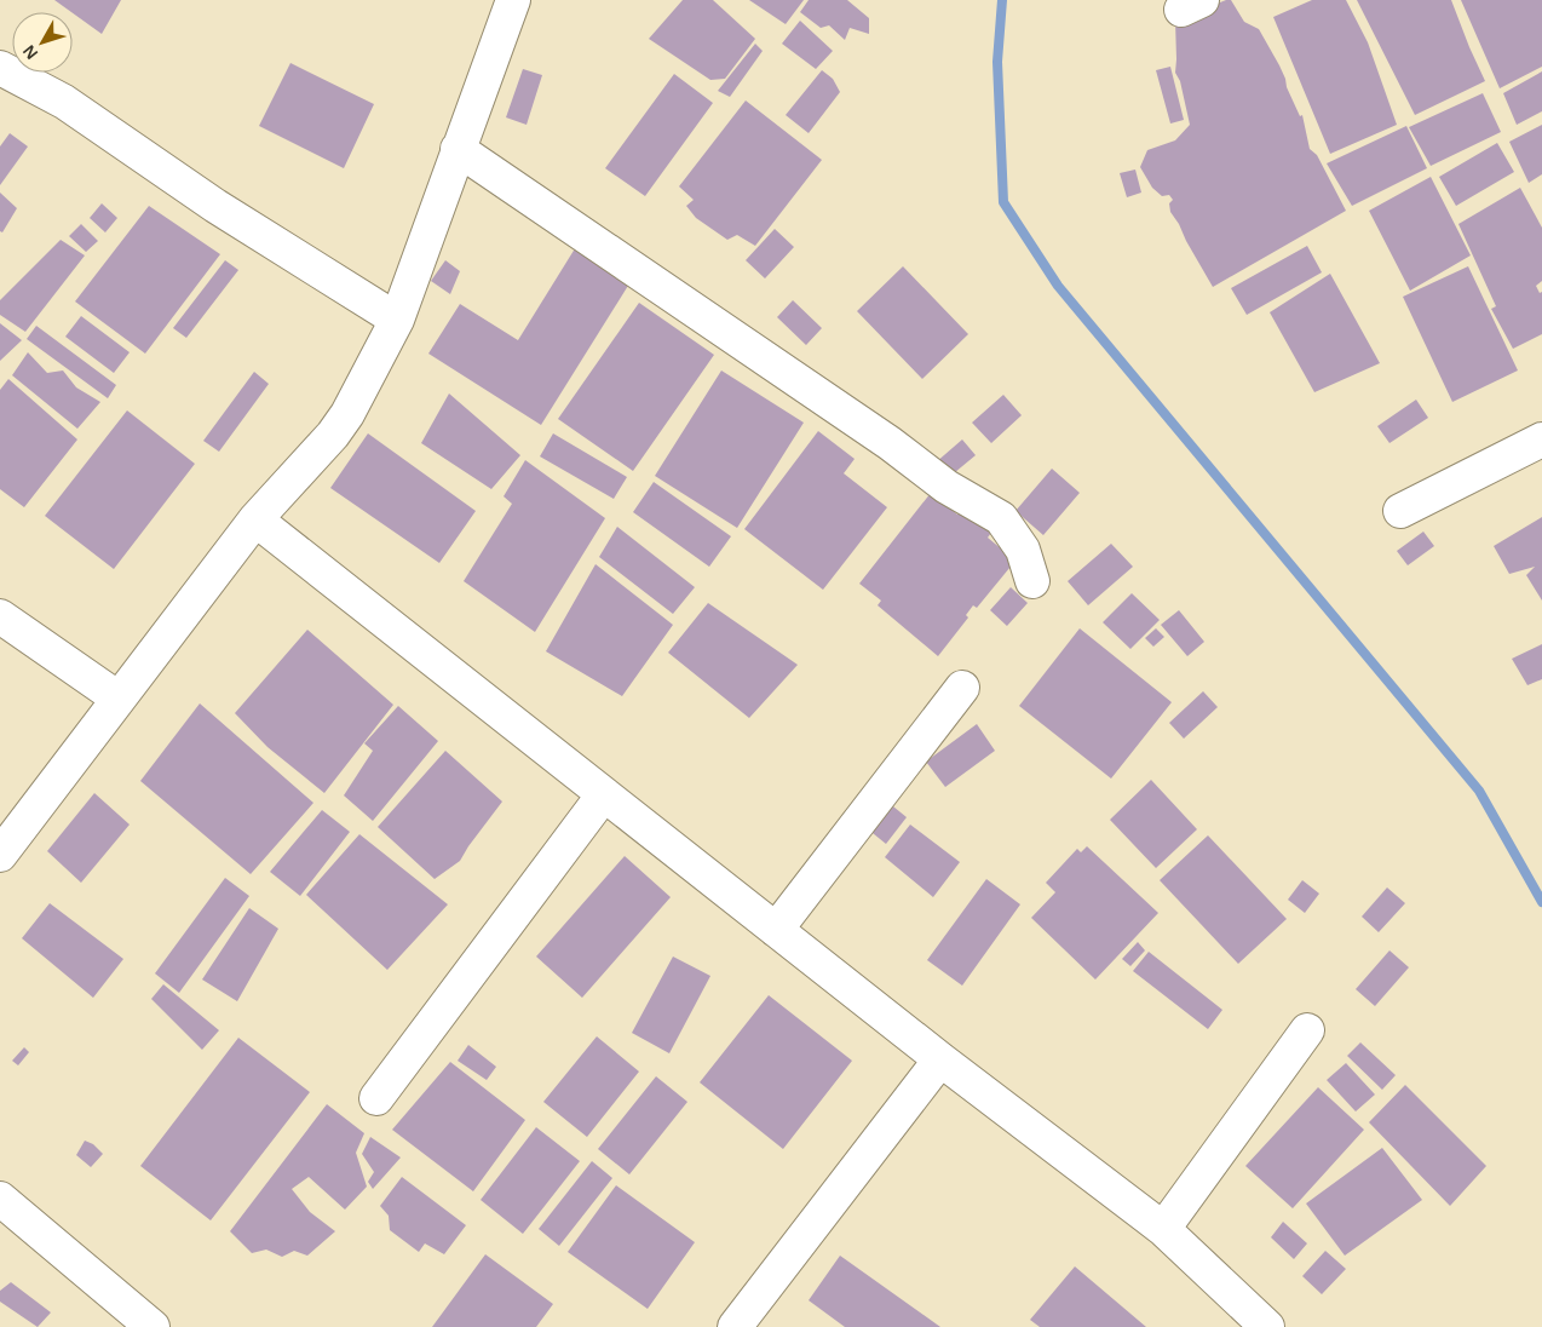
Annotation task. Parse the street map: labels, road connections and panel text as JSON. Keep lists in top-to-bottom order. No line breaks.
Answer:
{"north":"bottom left"}
